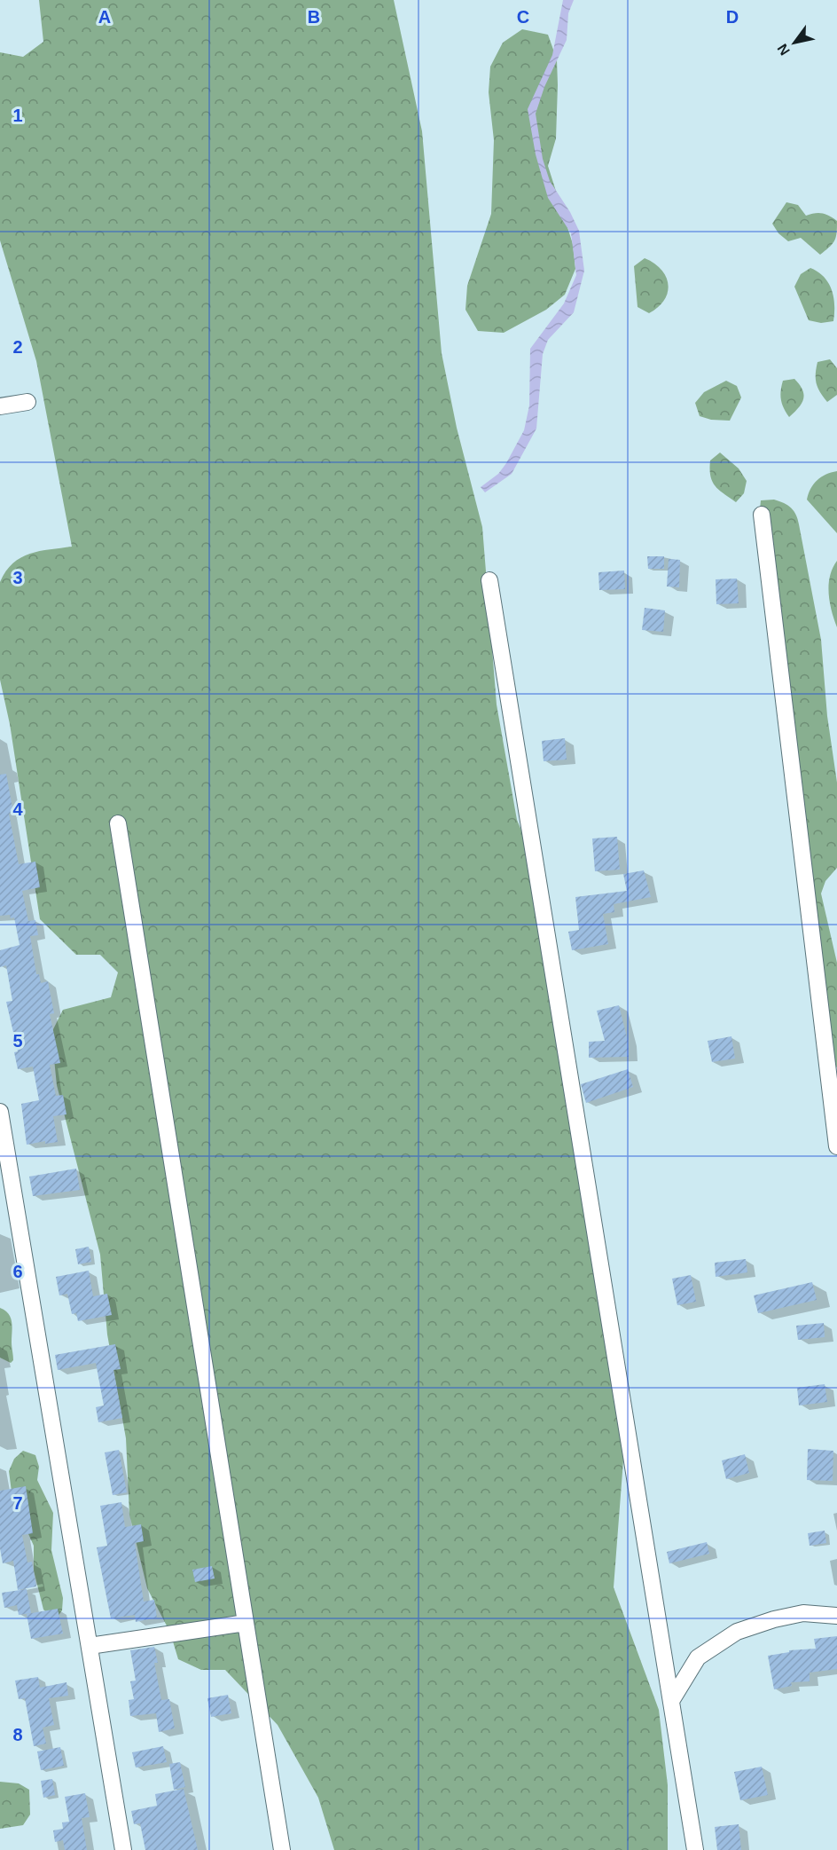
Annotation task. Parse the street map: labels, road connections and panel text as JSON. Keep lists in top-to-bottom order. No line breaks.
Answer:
{"north":"bottom left","grid":{"columns":["A","B","C","D"],"rows":["1","2","3","4","5","6","7","8"]}}
